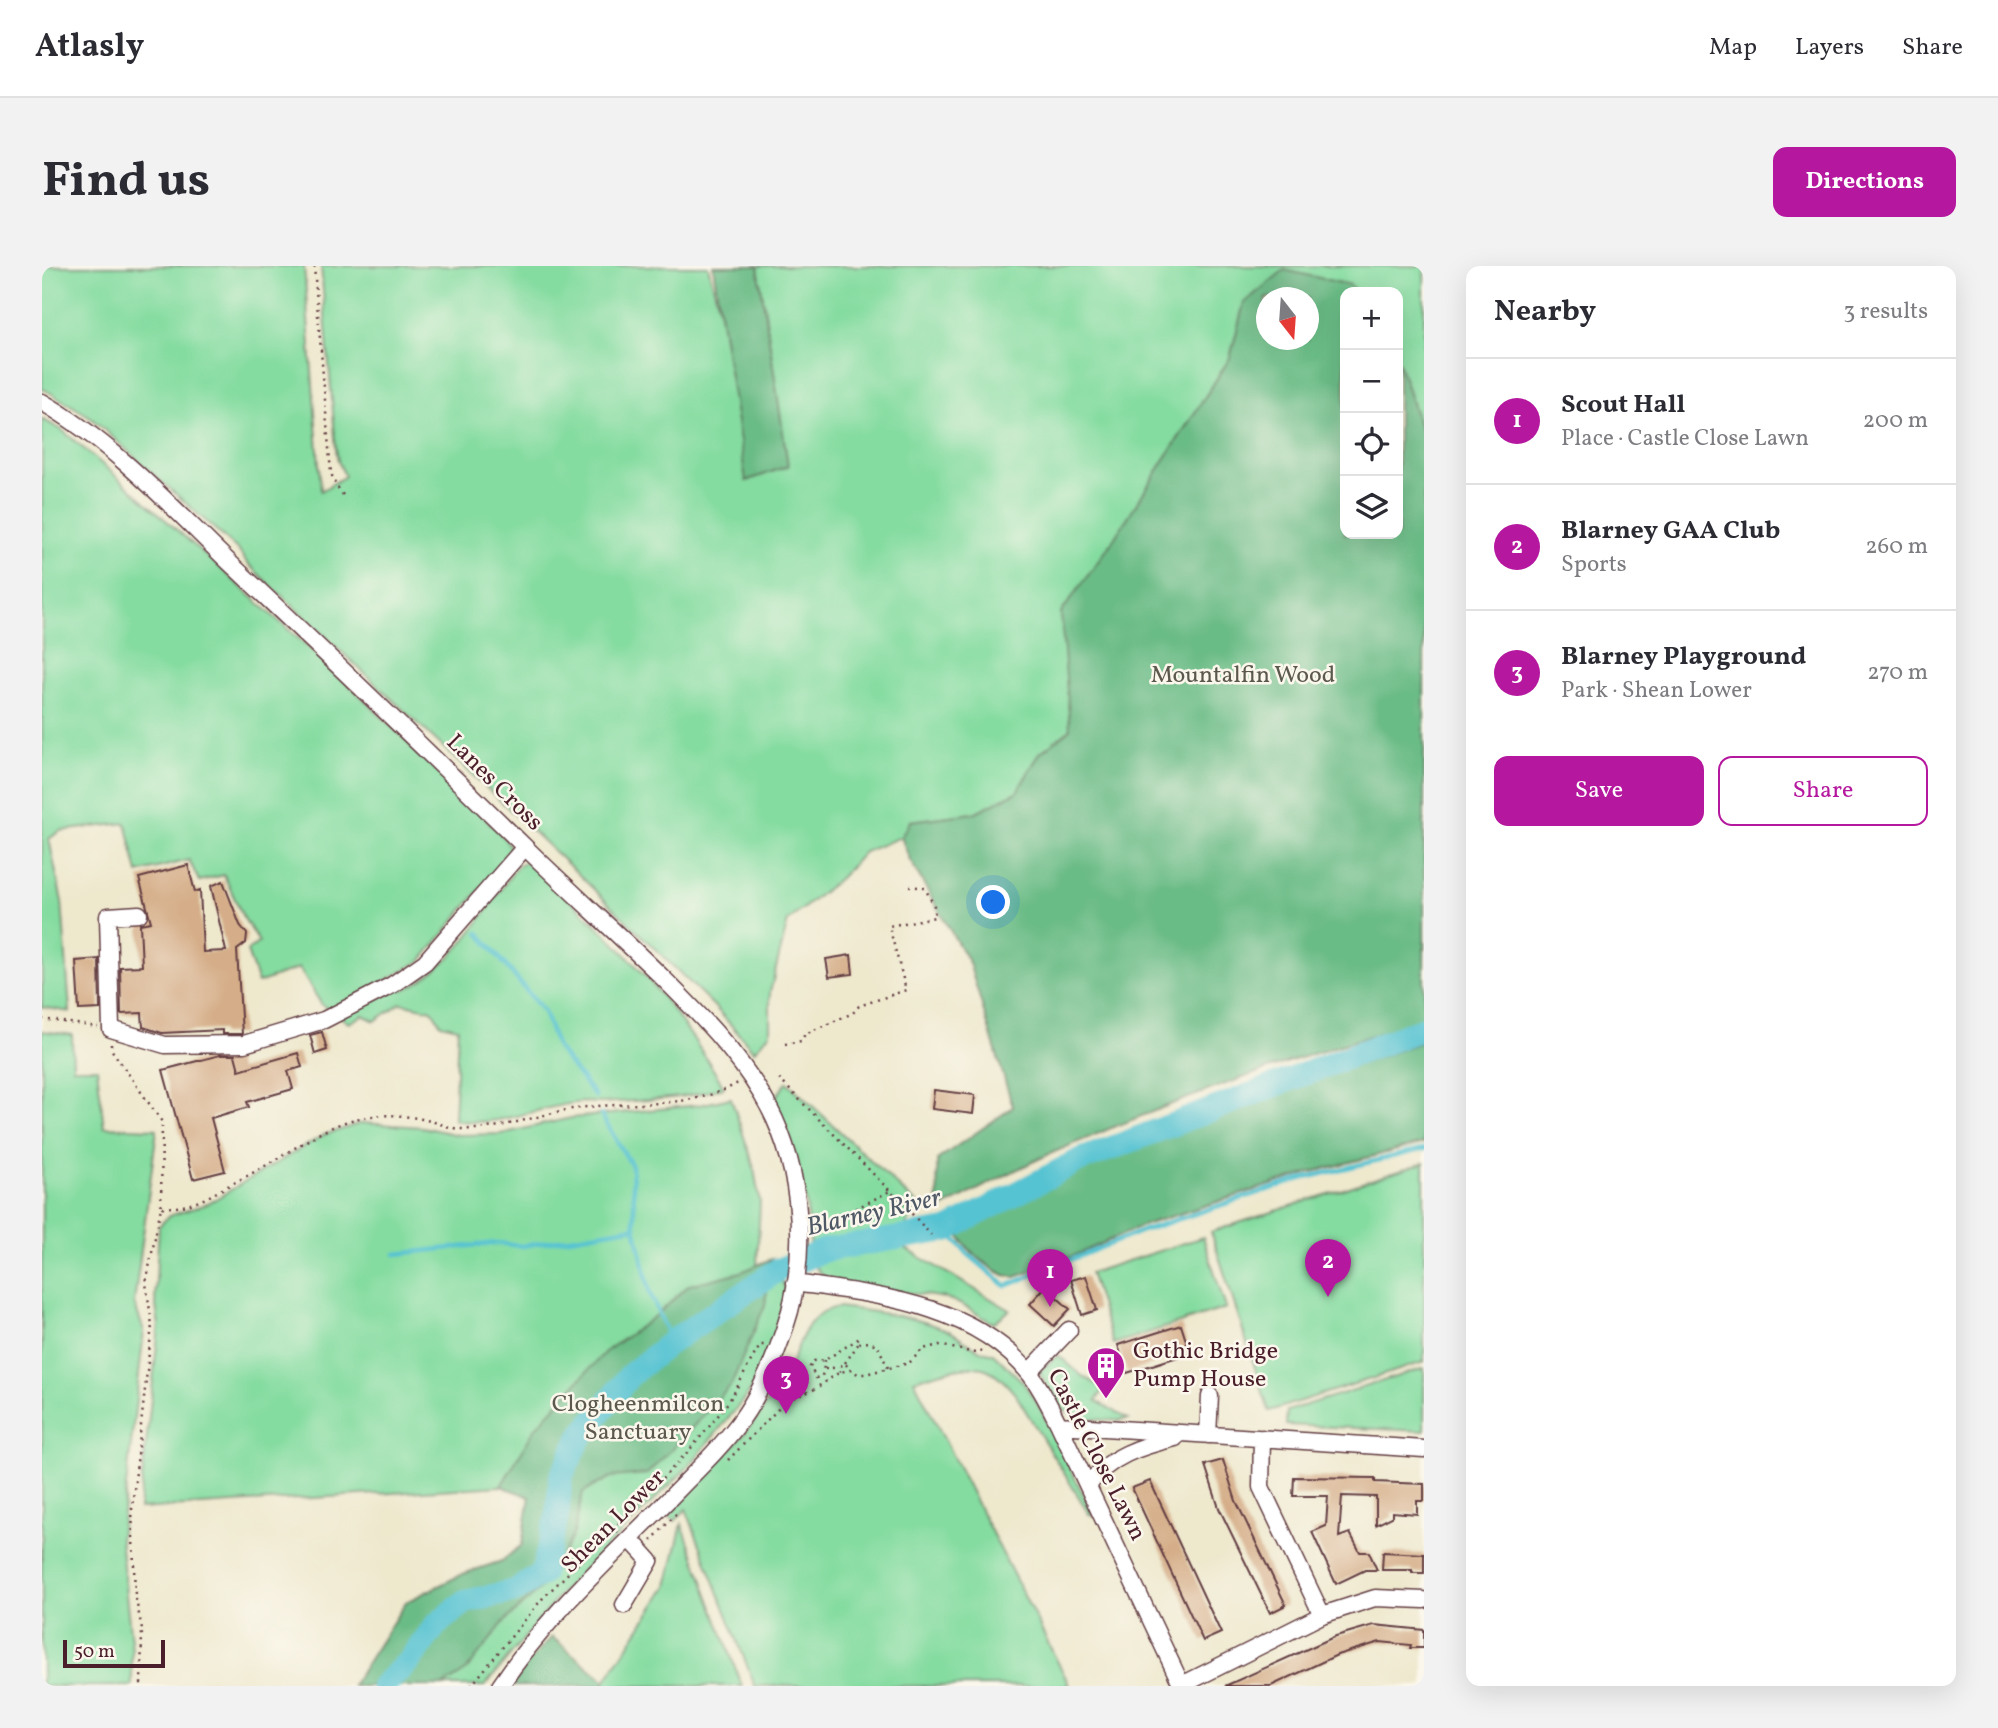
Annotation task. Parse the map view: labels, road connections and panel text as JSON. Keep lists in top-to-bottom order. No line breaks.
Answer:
{"streets":{"street":["Lanes Cross","Castle Close Lawn","Shean Lower"]},"crossings":[["Lanes Cross","Castle Close Lawn"],["Lanes Cross","Shean Lower"],["Castle Close Lawn","Shean Lower"]],"water":["Blarney River"],"parks":["Mountalfin Wood","Clogheenmilcon Sanctuary"],"places":{"building":["Gothic Bridge Pump House"]},"scale_bar":"50 m","north":"bottom","page":{"header":"Atlasly","nav":["Map","Layers","Share"],"buttons":["Directions",["Save","Share"]],"title":"Find us","heading":["Nearby","3 results"],"map_buttons":["+","−"],"list":[{"mark":"1","name":"Scout Hall","note":"Place · Castle Close Lawn","value":"200 m"},{"mark":"2","name":"Blarney GAA Club","note":"Sports","value":"260 m"},{"mark":"3","name":"Blarney Playground","note":"Park · Shean Lower","value":"270 m"}],"pins":["2","1","3"],"scale":"50 m"}}
